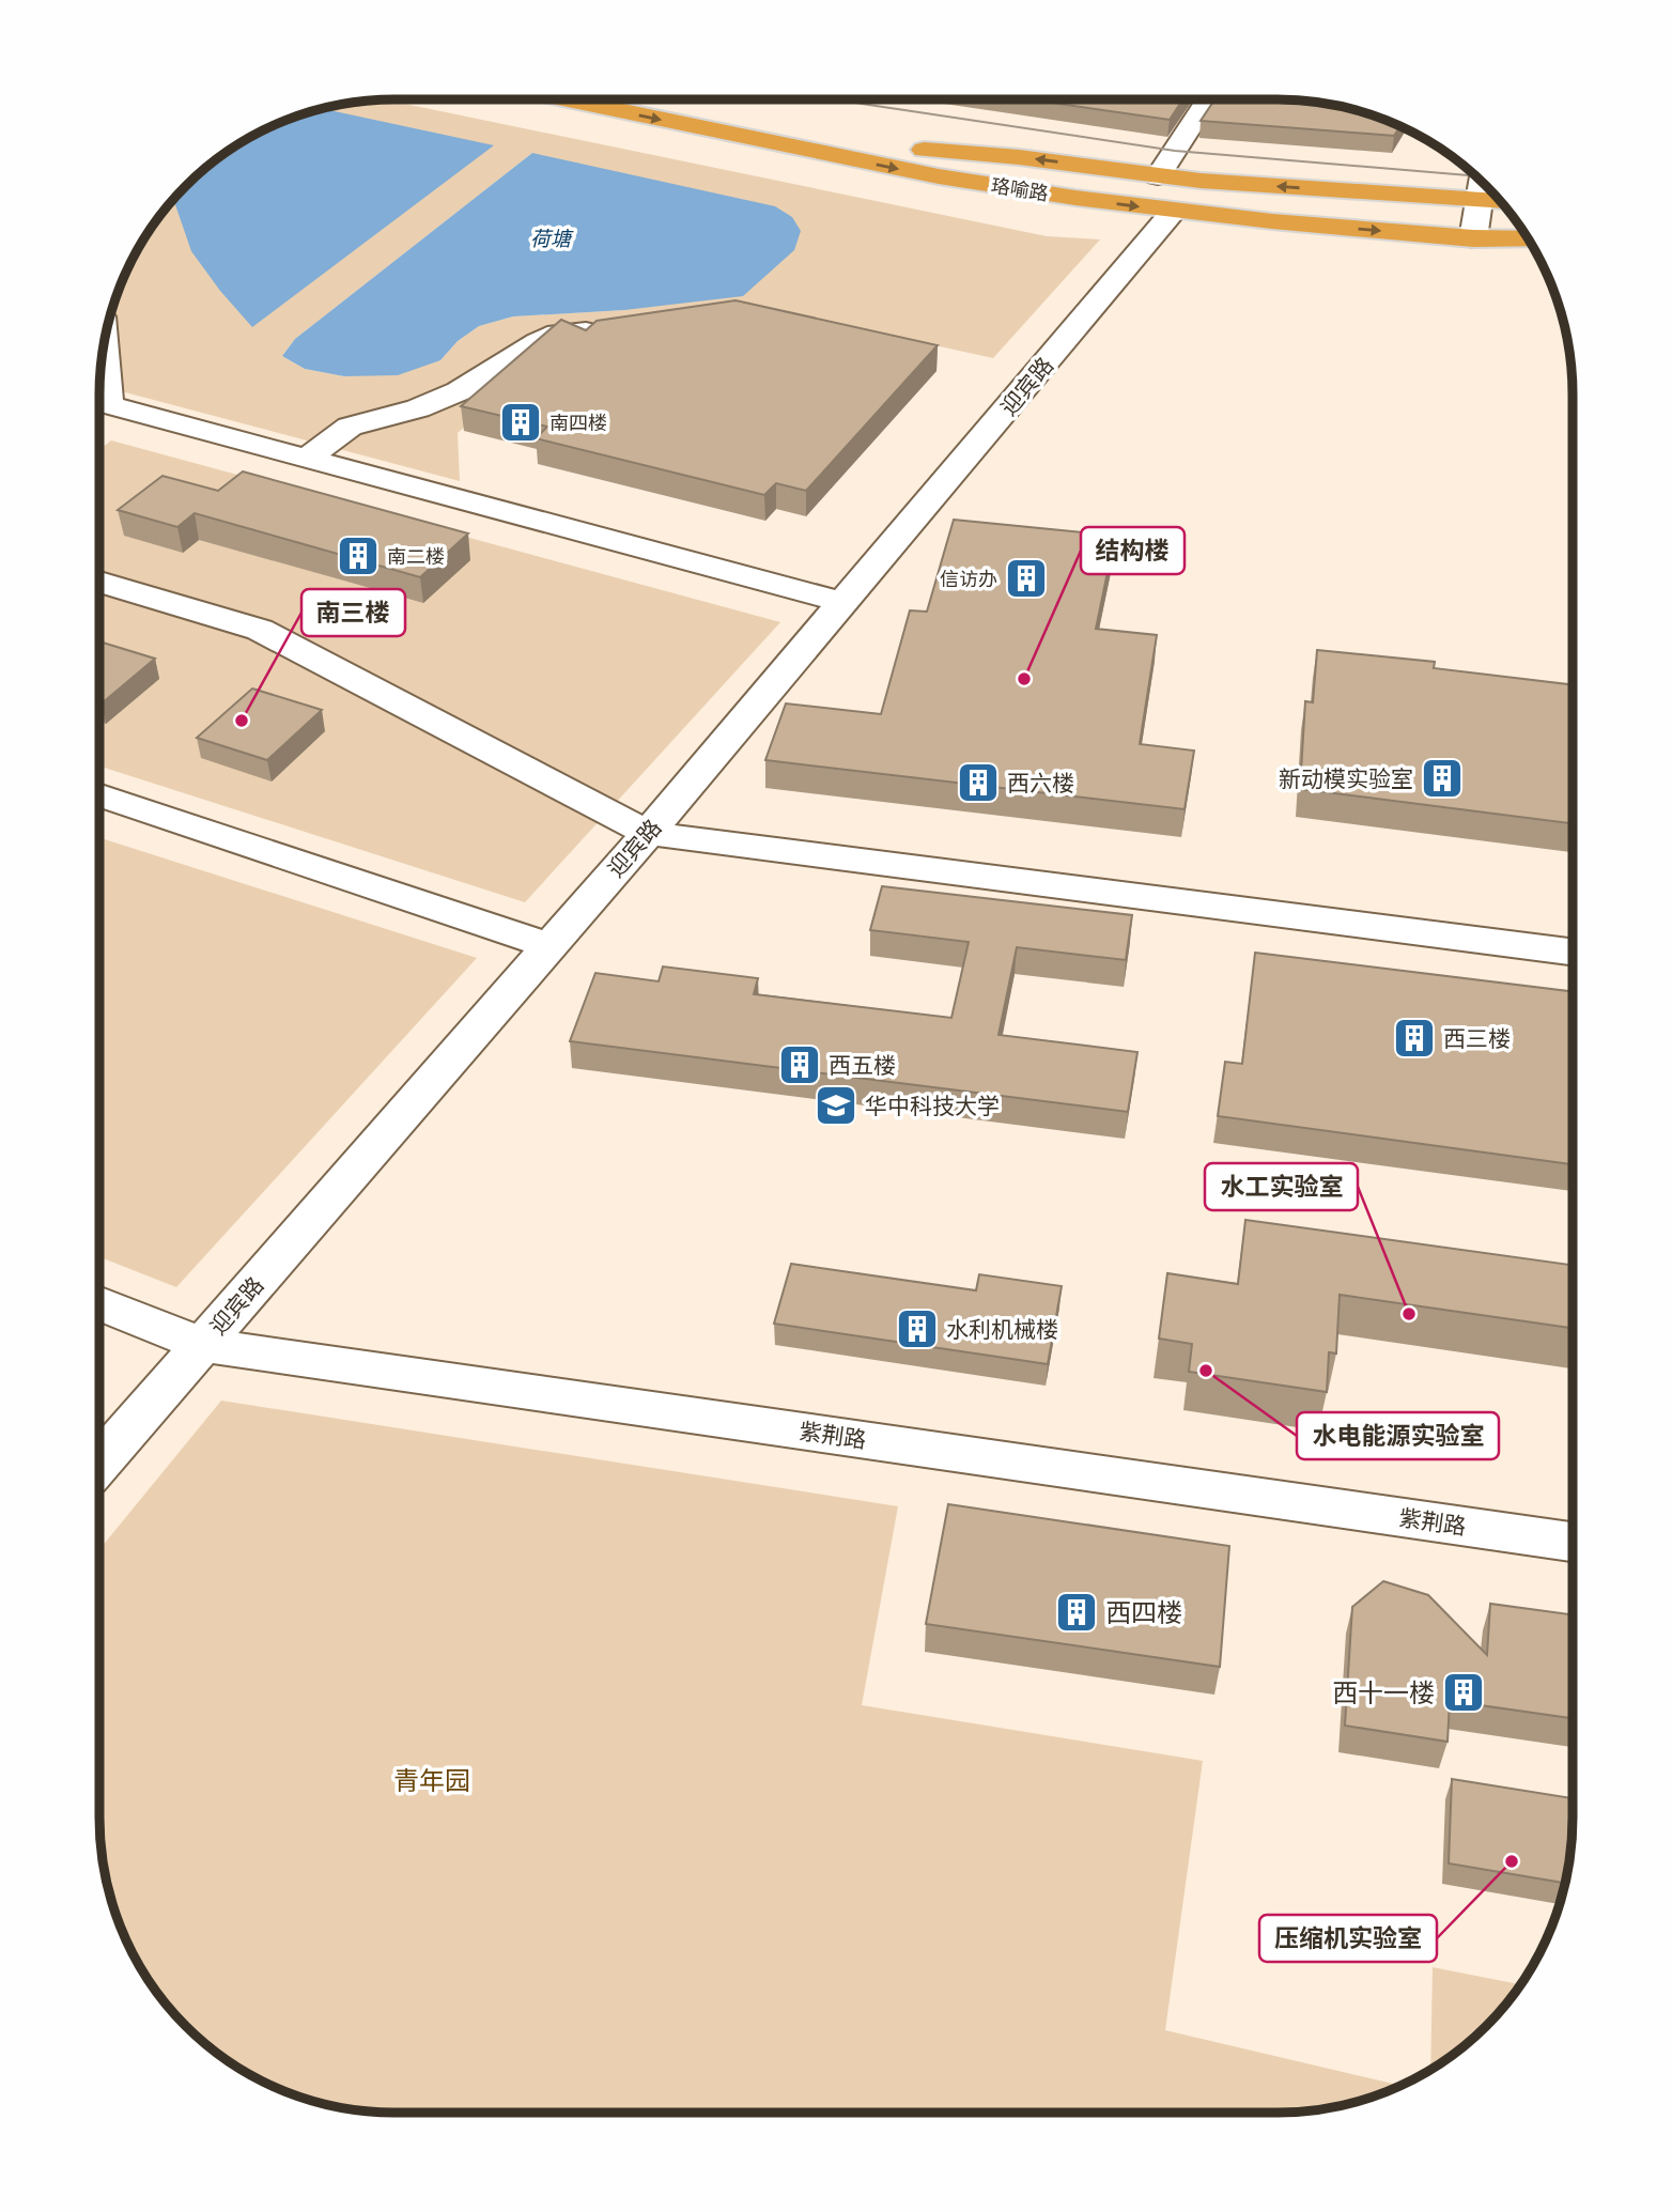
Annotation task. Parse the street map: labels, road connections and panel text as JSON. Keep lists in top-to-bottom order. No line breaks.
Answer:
{"streets":{"highway":["珞喻路"],"street":["迎宾路","紫荆路"]},"crossings":[["珞喻路","迎宾路"],["迎宾路","紫荆路"]],"water":["荷塘"],"parks":["青年园"],"places":{"building":["南四楼","南二楼","信访办","新动模实验室","西六楼","西三楼","西五楼","水利机械楼","西四楼","西十一楼"],"other":["结构楼","南三楼","水工实验室","水电能源实验室","压缩机实验室"],"school or university":["华中科技大学"]}}
